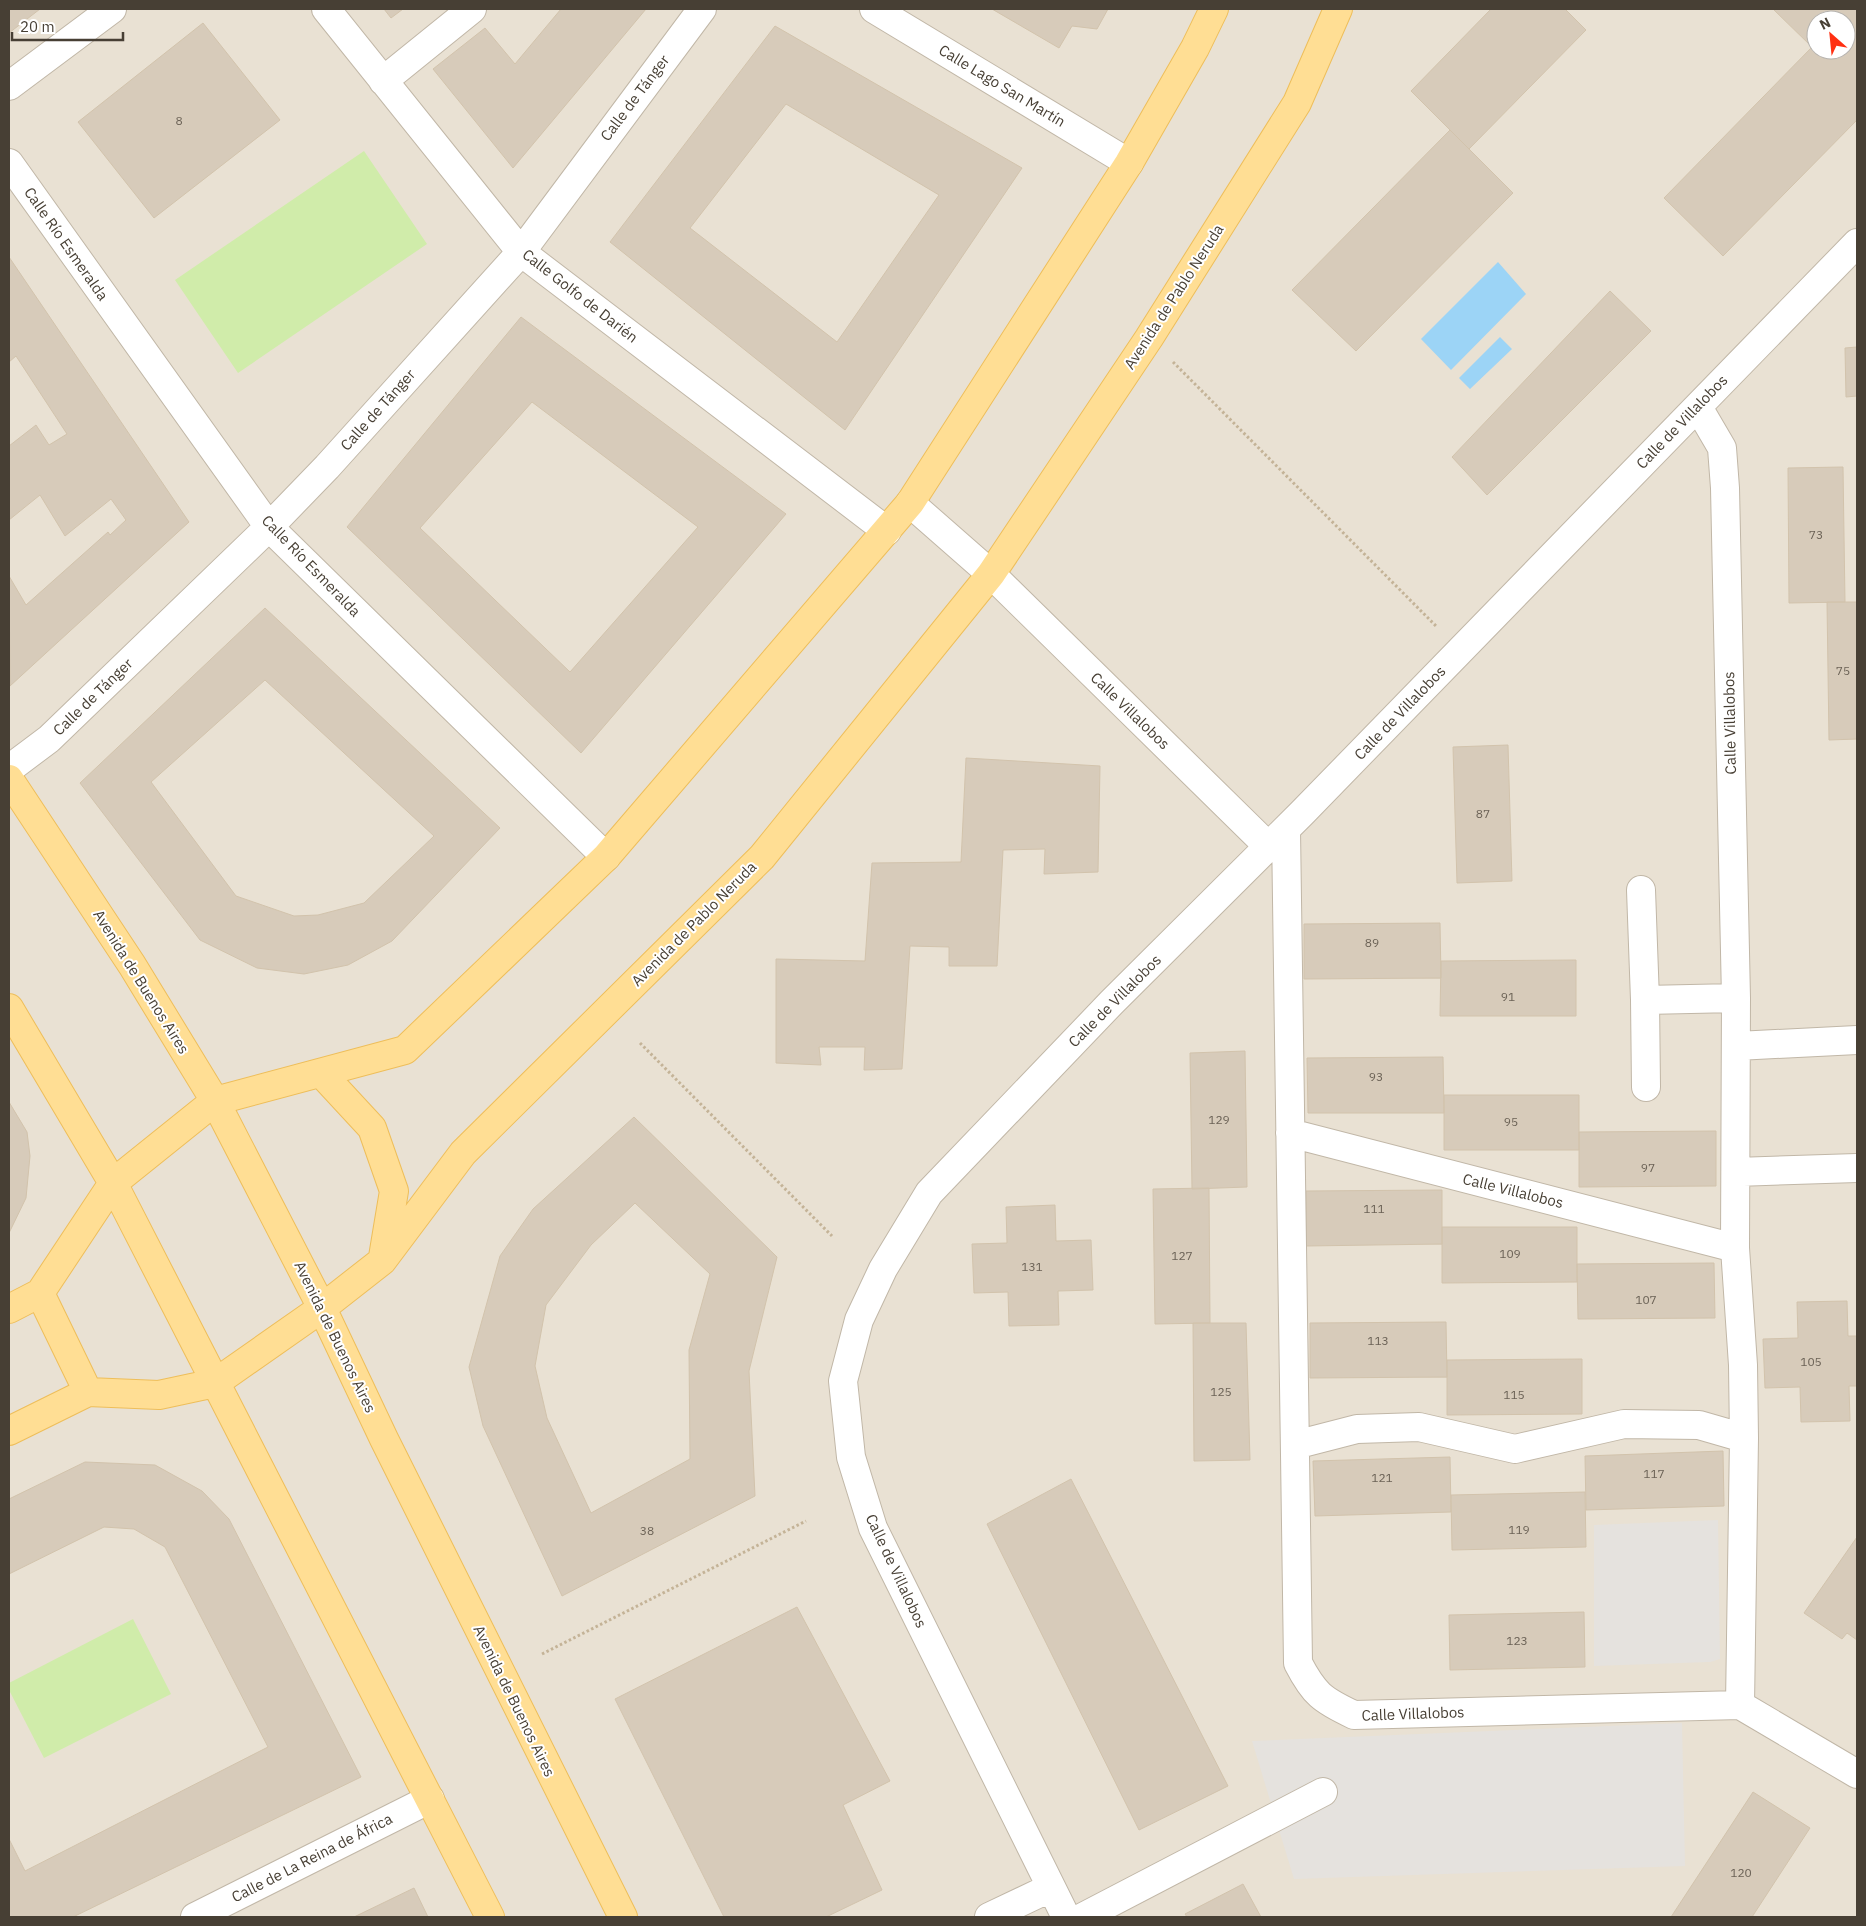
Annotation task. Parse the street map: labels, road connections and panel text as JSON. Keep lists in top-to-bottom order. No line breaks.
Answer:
{"streets":{"main road":["Avenida de Pablo Neruda","Avenida de Buenos Aires"],"street":["Calle Lago San Martín","Calle de Tánger","Calle Río Esmeralda","Calle Golfo de Darién","Calle de Villalobos","Calle Villalobos","Calle de La Reina de África"]},"crossings":[["Calle de Tánger","Calle Río Esmeralda"],["Calle de Tánger","Calle Golfo de Darién"],["Avenida de Pablo Neruda","Calle Villalobos"],["Avenida de Pablo Neruda","Avenida de Buenos Aires"],["Calle de Villalobos","Calle Villalobos"]],"house_numbers":["8","73","75","87","89","91","93","129","95","97","111","109","127","131","107","113","105","125","115","117","121","119","38","123","120"],"scale_bar":"20 m","north":"top left"}
